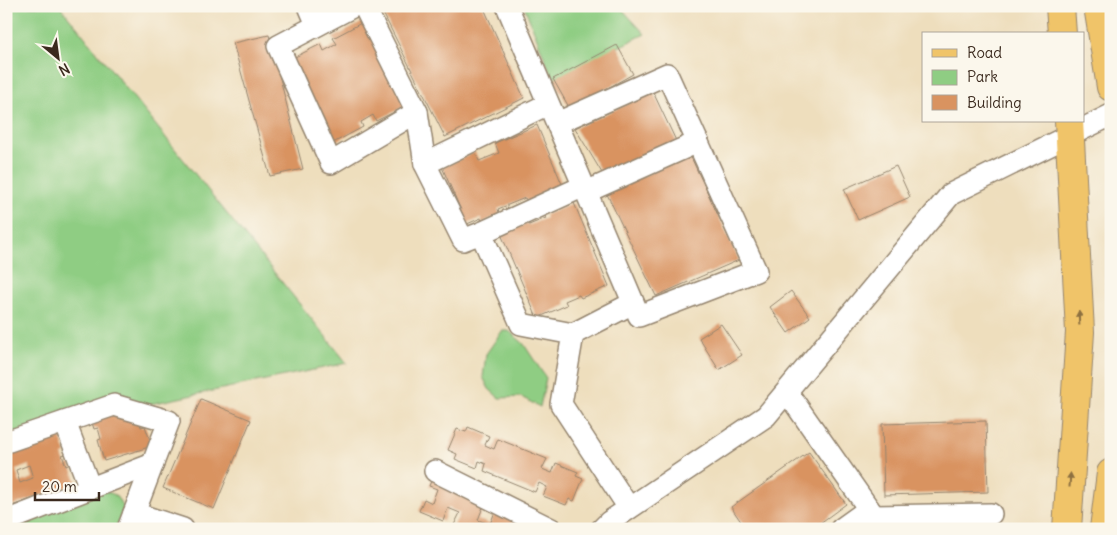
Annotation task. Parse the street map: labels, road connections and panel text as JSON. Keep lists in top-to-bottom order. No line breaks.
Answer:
{"legend":["Road","Park","Building"],"scale_bar":"20 m","north":"bottom right"}
